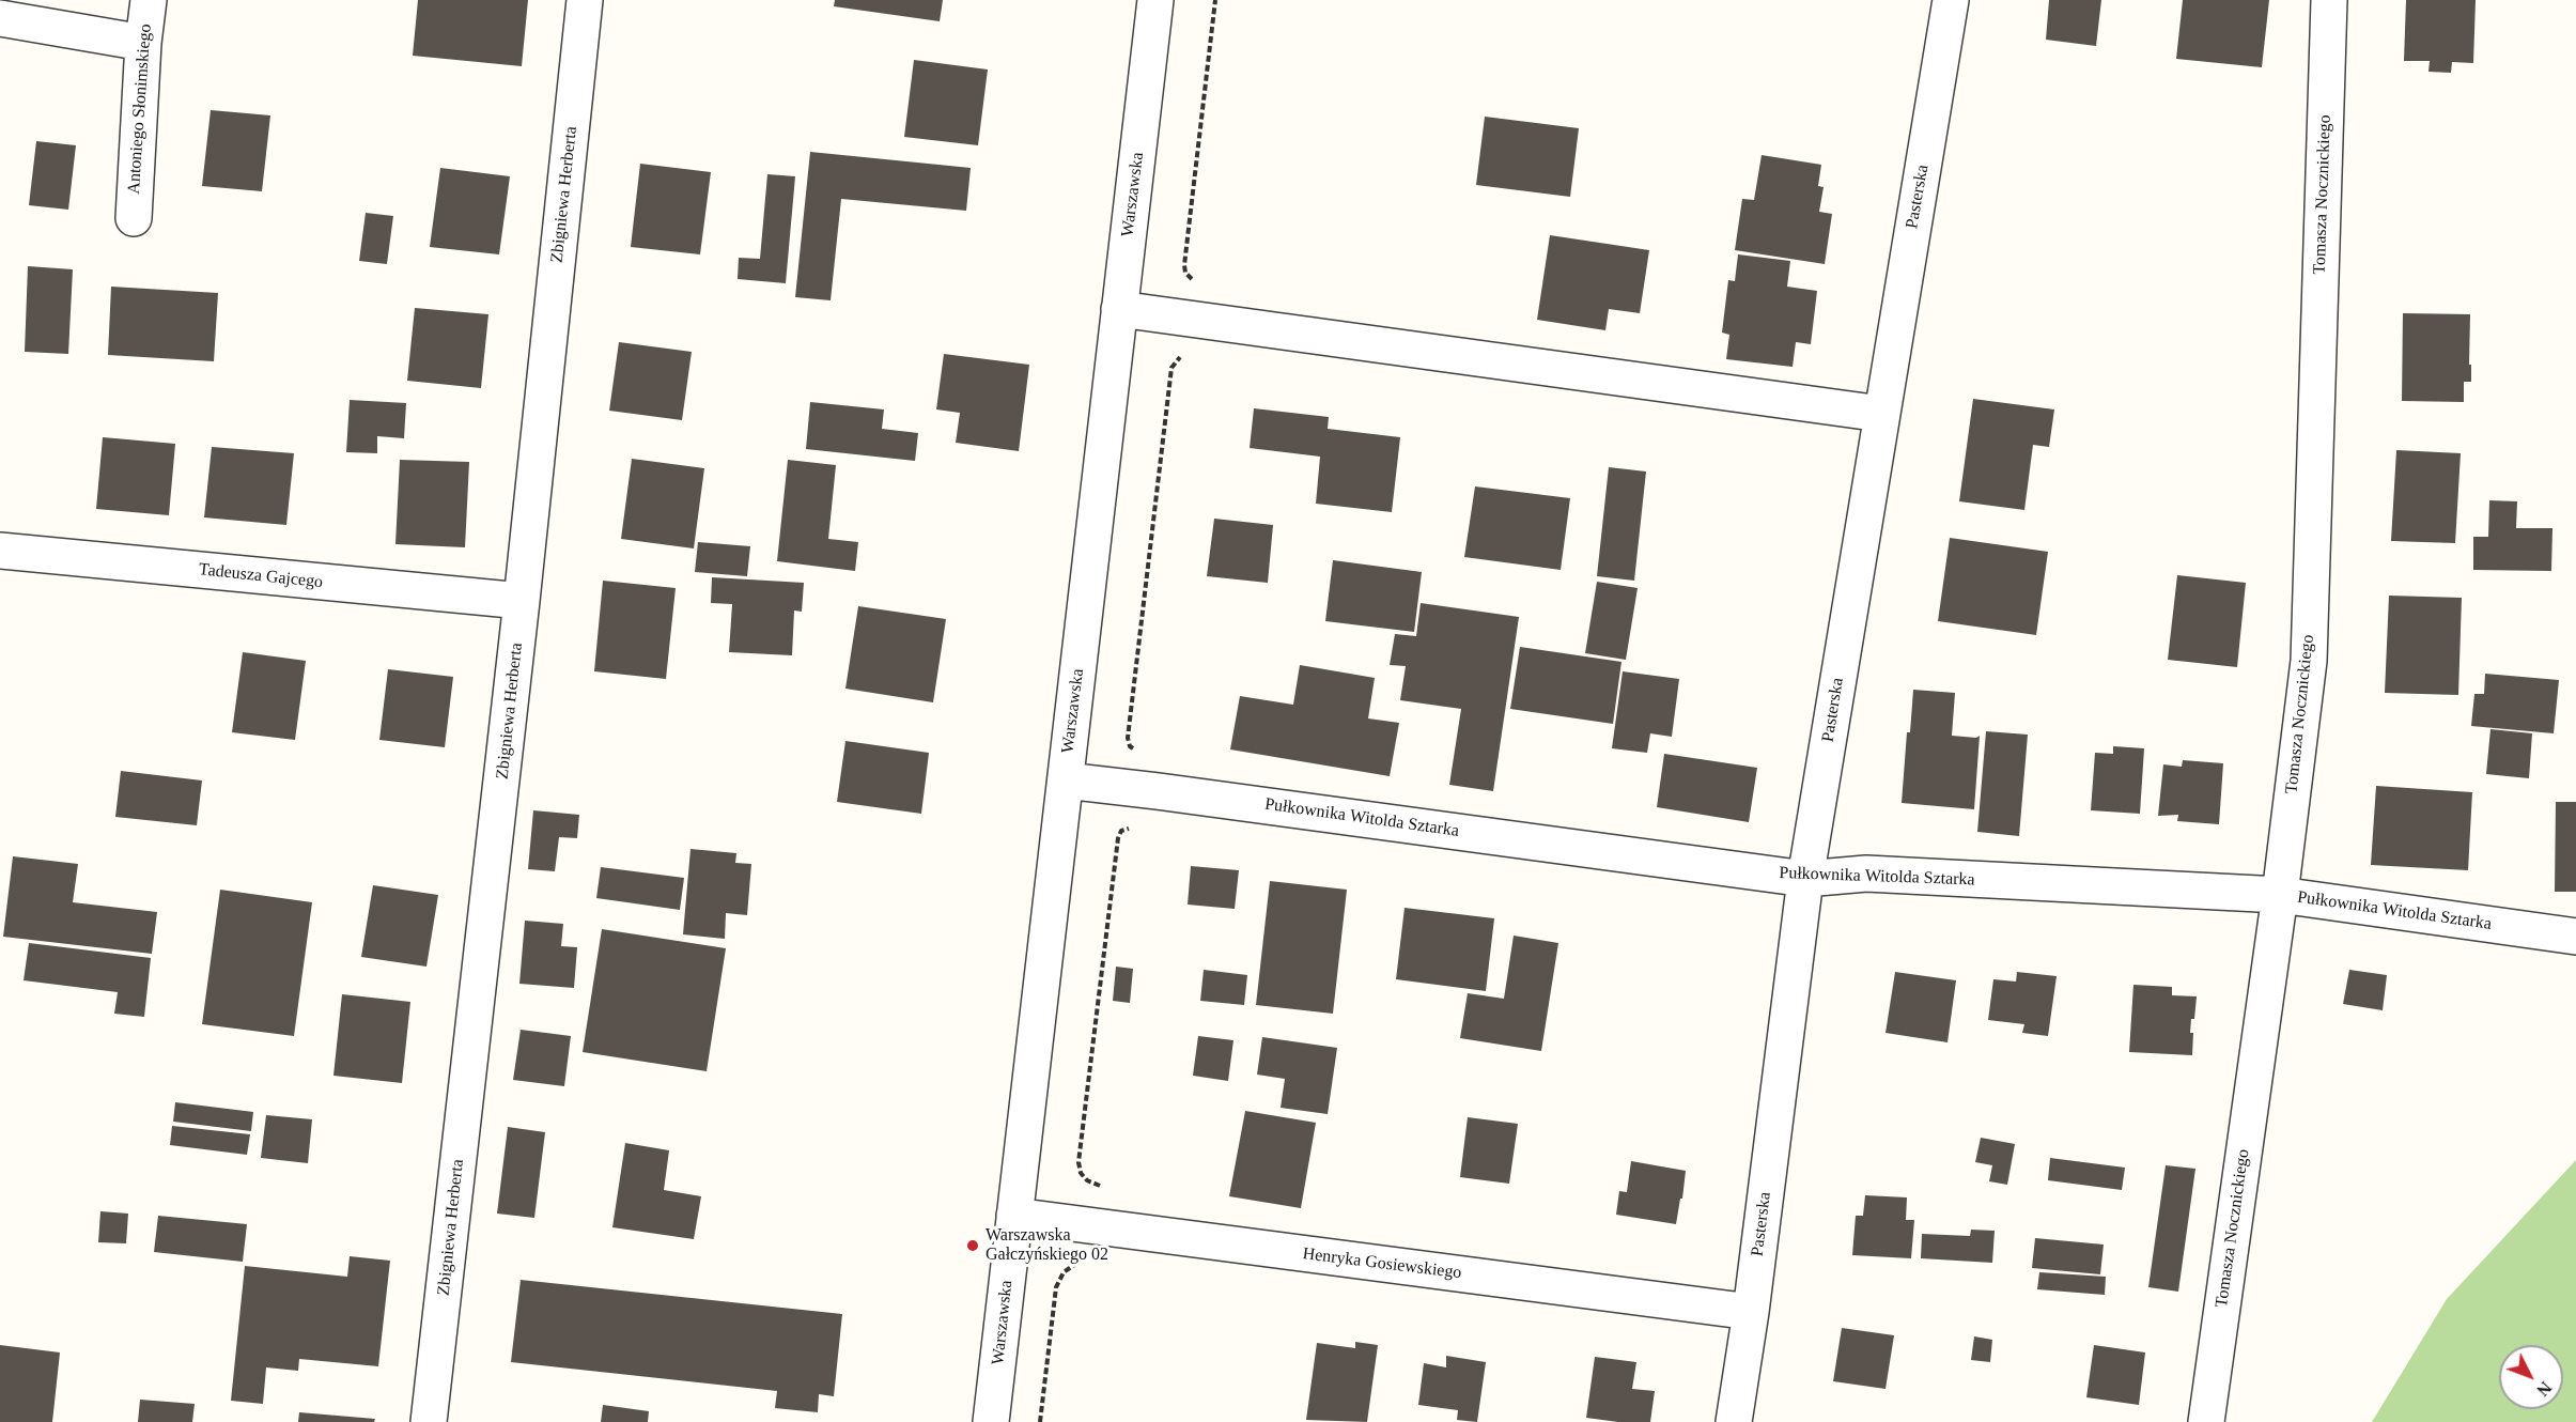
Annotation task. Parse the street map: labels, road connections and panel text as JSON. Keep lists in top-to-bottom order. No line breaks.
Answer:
{"streets":{"street":["Antoniego Słonimskiego","Zbigniewa Herberta","Warszawska","Tomasza Nocznickiego","Pasterska","Tadeusza Gajcego","Pułkownika Witolda Sztarka","Henryka Gosiewskiego"]},"crossings":[["Zbigniewa Herberta","Tadeusza Gajcego"],["Warszawska","Pułkownika Witolda Sztarka"],["Warszawska","Henryka Gosiewskiego"],["Tomasza Nocznickiego","Pułkownika Witolda Sztarka"],["Pasterska","Pułkownika Witolda Sztarka"],["Pasterska","Henryka Gosiewskiego"]],"places":["Warszawska Gałczyńskiego 02"],"north":"bottom right"}
